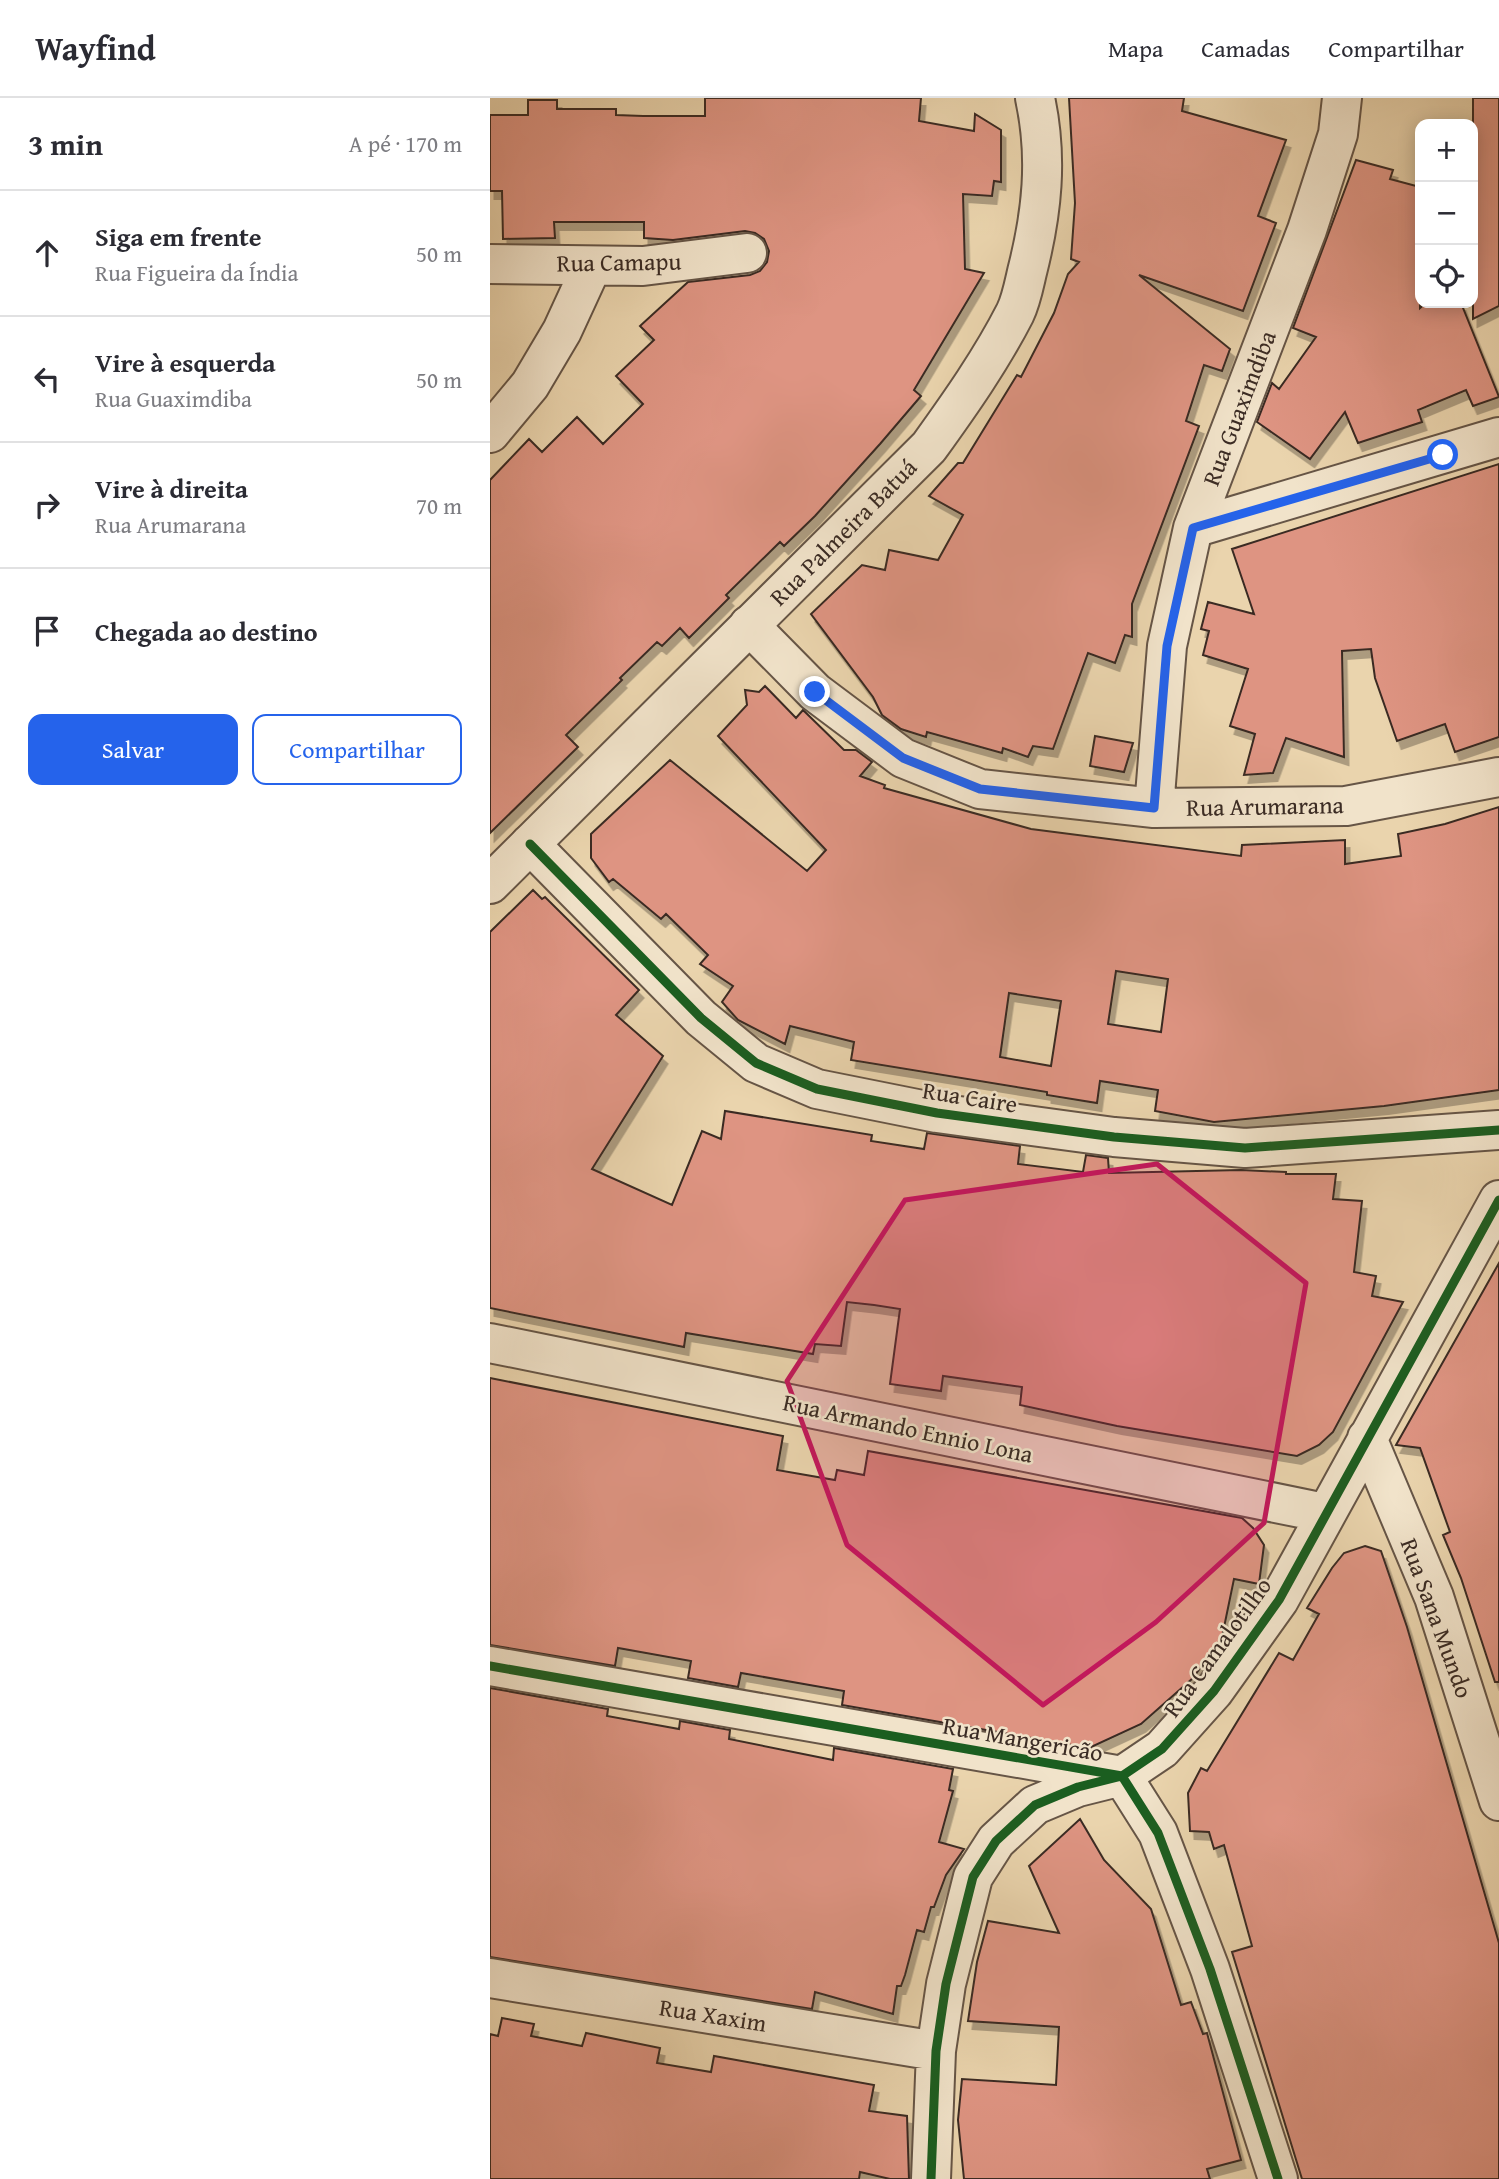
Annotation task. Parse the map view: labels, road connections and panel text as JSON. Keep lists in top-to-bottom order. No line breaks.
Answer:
{"streets":{"street":["Rua Camapu","Rua Guaximdiba","Rua Palmeira Batuá","Rua Arumarana","Rua Caire","Rua Armando Ennio Lona","Rua Sana Mundo","Rua Camalotilho","Rua Mangericão","Rua Xaxim"]},"crossings":[["Rua Guaximdiba","Rua Arumarana"],["Rua Palmeira Batuá","Rua Arumarana"],["Rua Palmeira Batuá","Rua Caire"],["Rua Armando Ennio Lona","Rua Camalotilho"],["Rua Sana Mundo","Rua Camalotilho"],["Rua Camalotilho","Rua Mangericão"],["Rua Camalotilho","Rua Xaxim"]],"page":{"header":"Wayfind","nav":["Mapa","Camadas","Compartilhar"],"heading":["3 min","A pé · 170 m"],"map_buttons":["+","−"],"list":[["Siga em frente","Rua Figueira da Índia","50 m"],["Vire à esquerda","Rua Guaximdiba","50 m"],["Vire à direita","Rua Arumarana","70 m"],"Chegada ao destino"],"buttons":["Salvar","Compartilhar"]}}
